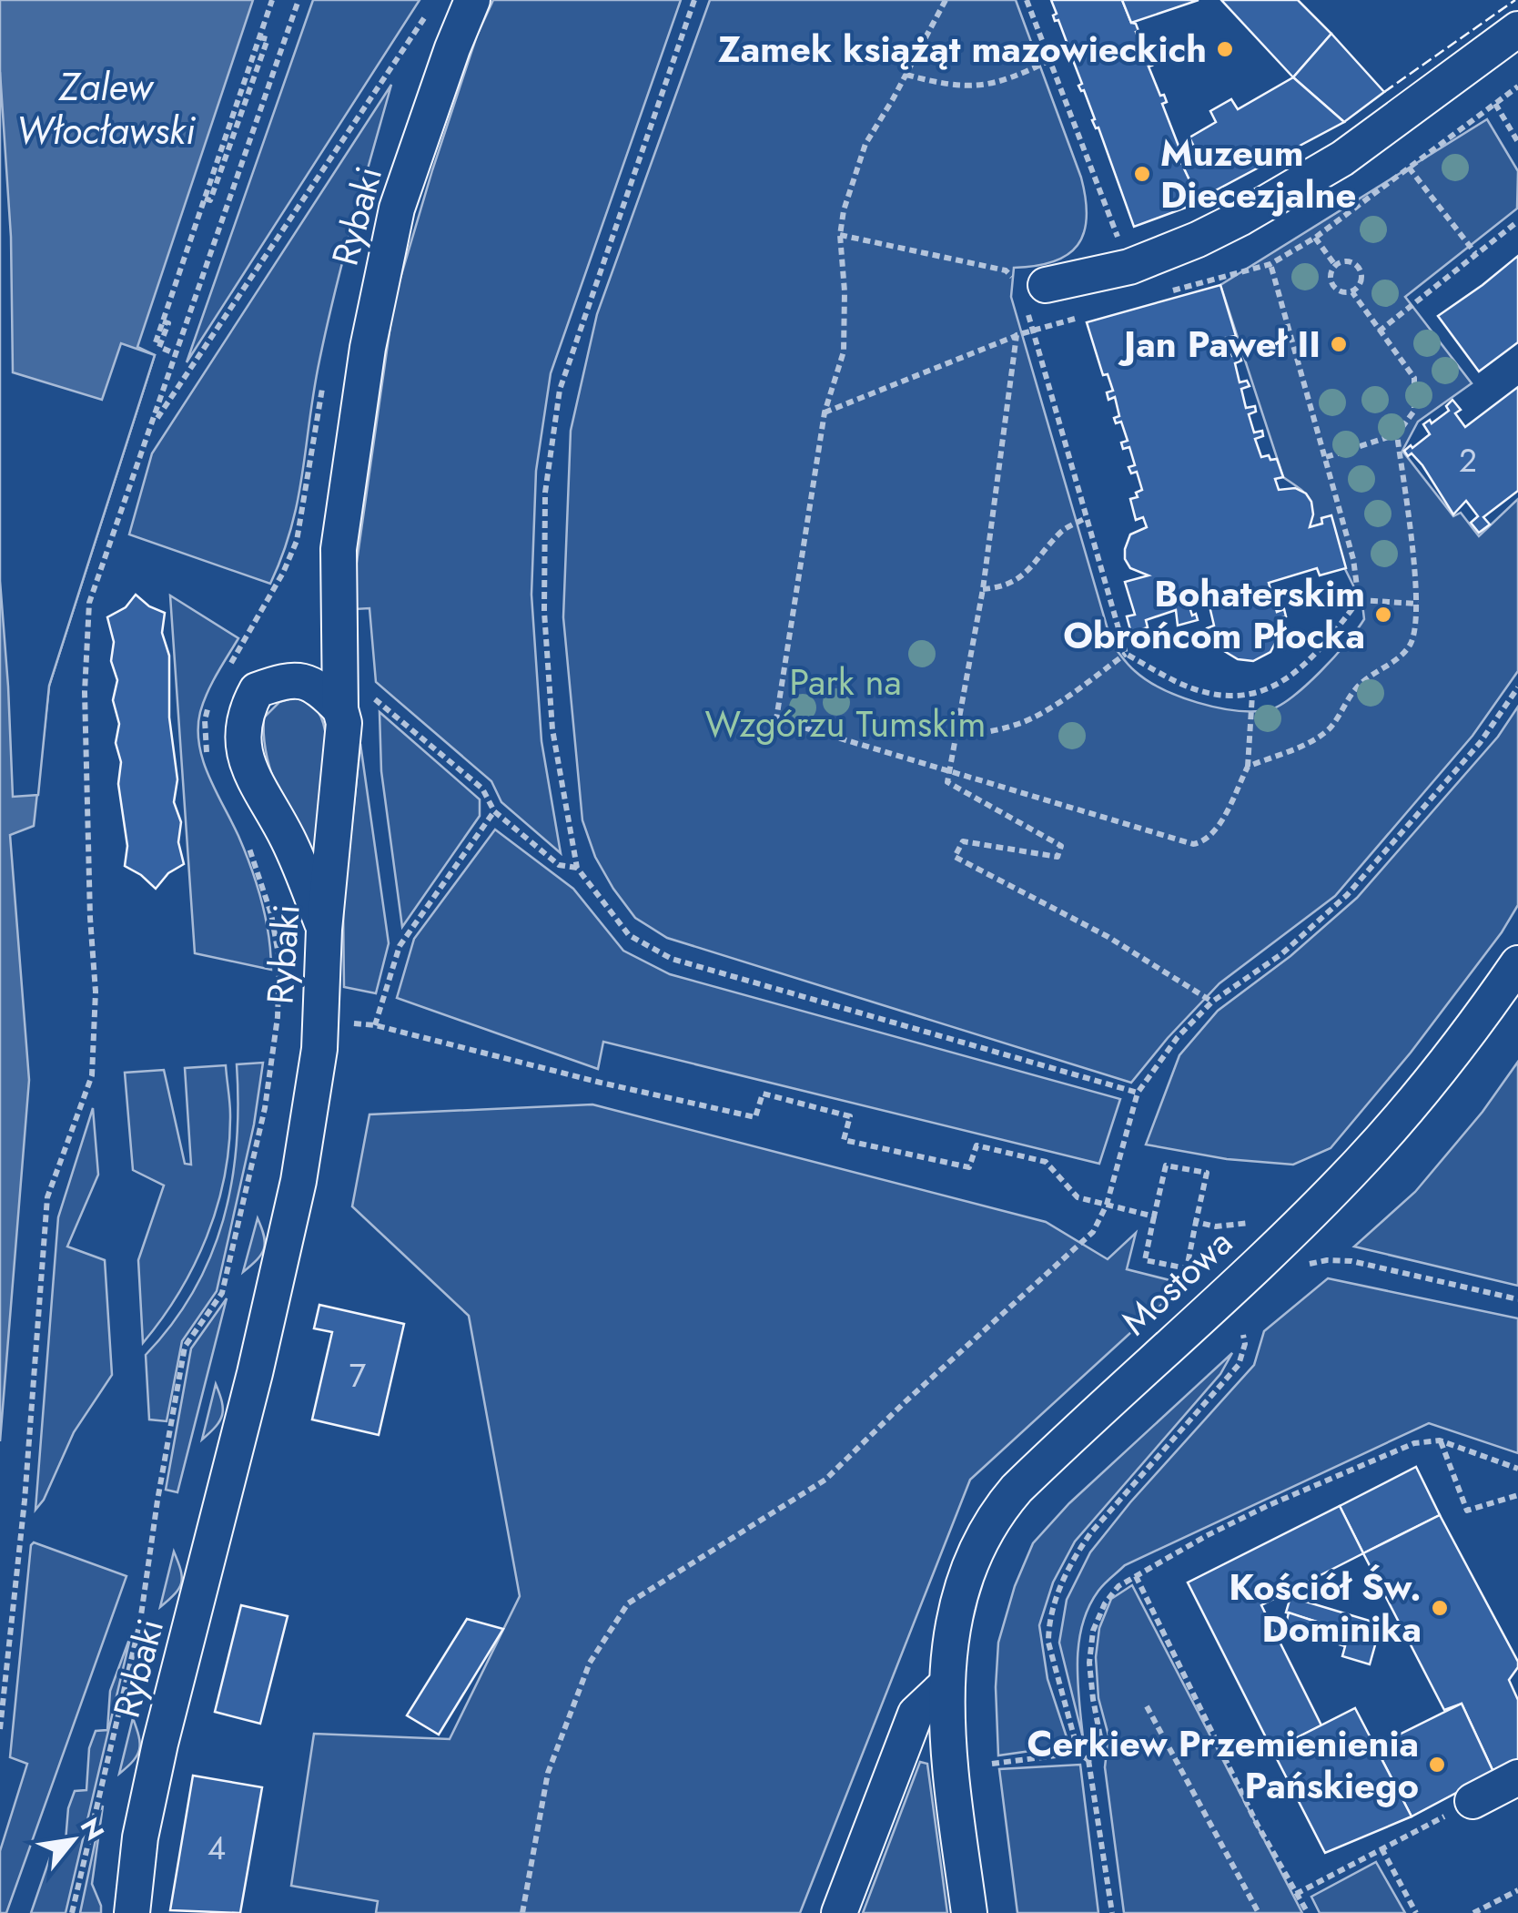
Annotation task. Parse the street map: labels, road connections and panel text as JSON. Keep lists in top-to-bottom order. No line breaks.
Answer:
{"streets":{"street":["Rybaki","Mostowa"]},"water":["Zalew Włocławski"],"parks":["Park na Wzgórzu Tumskim"],"places":["Zamek książąt mazowieckich","Muzeum Diecezjalne","Jan Paweł II","Bohaterskim Obrońcom Płocka","Kościół Św. Dominika","Cerkiew Przemienienia Pańskiego"],"house_numbers":["2","7","4"],"north":"top right"}
